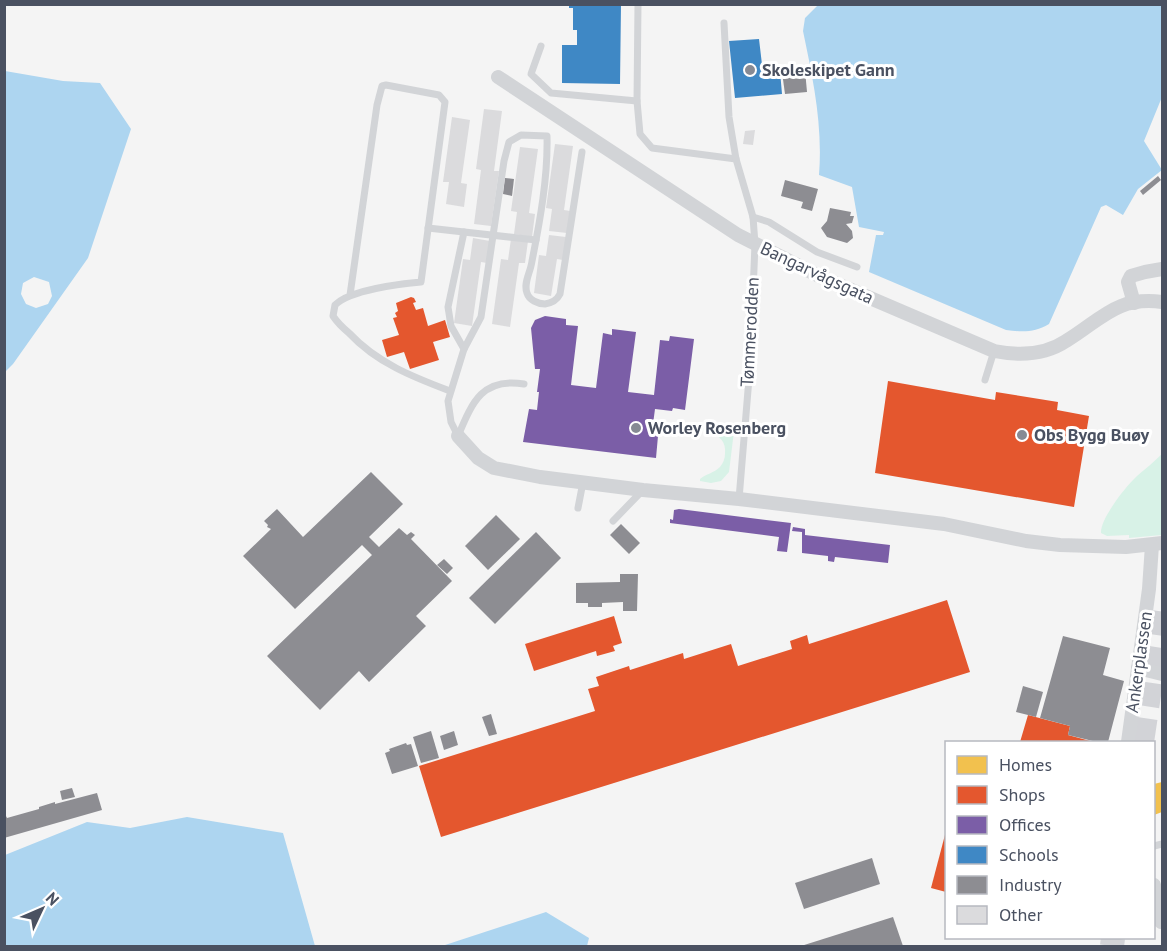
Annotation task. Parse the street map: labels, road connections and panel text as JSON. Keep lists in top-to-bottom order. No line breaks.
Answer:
{"streets":{"street":["Bangarvågsgata","Ankerplassen"],"lane":["Tømmerodden"]},"crossings":[["Bangarvågsgata","Tømmerodden"]],"places":["Skoleskipet Gann","Worley Rosenberg","Obs Bygg Buøy"],"legend":["Homes","Shops","Offices","Schools","Industry","Other"],"north":"top right"}
